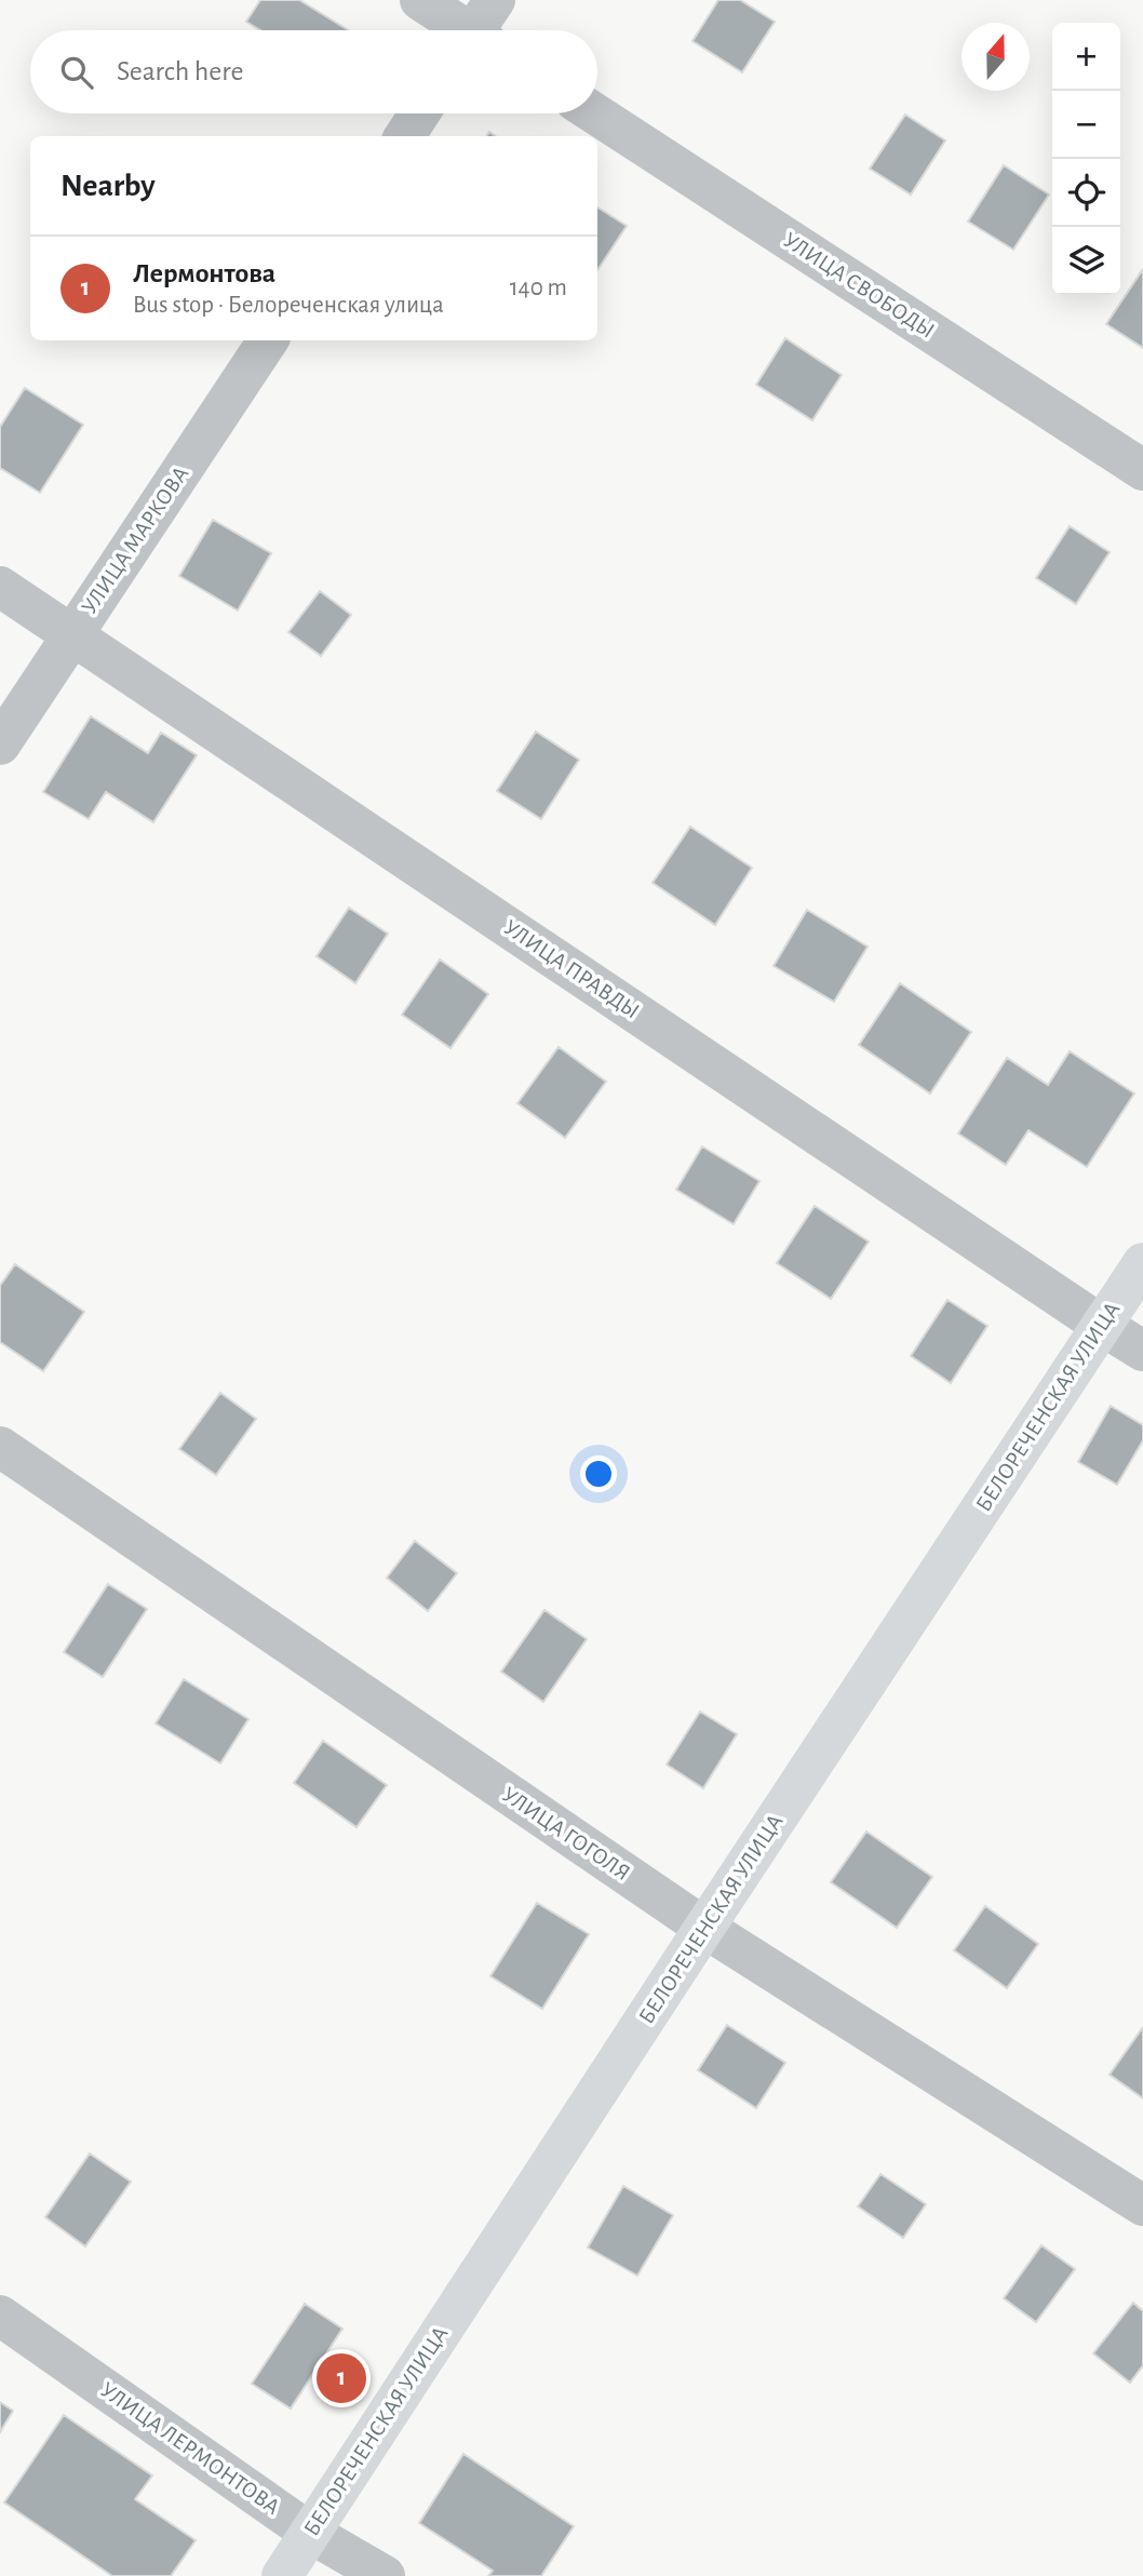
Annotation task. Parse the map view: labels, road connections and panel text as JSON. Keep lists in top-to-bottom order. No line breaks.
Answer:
{"streets":{"street":["УЛИЦА СВОБОДЫ","УЛИЦА МАРКОВА","УЛИЦА ПРАВДЫ","БЕЛОРЕЧЕНСКАЯ УЛИЦА","УЛИЦА ГОГОЛЯ","УЛИЦА ЛЕРМОНТОВА"]},"crossings":[["УЛИЦА МАРКОВА","УЛИЦА ПРАВДЫ"],["УЛИЦА ПРАВДЫ","БЕЛОРЕЧЕНСКАЯ УЛИЦА"],["БЕЛОРЕЧЕНСКАЯ УЛИЦА","УЛИЦА ГОГОЛЯ"],["БЕЛОРЕЧЕНСКАЯ УЛИЦА","УЛИЦА ЛЕРМОНТОВА"]],"north":"top","page":{"map_buttons":["+","−"],"search":"Search here","heading":"Nearby","list":[{"mark":"1","name":"Лермонтова","note":"Bus stop · Белореченская улица","value":"140 m"}],"pins":"1"}}
